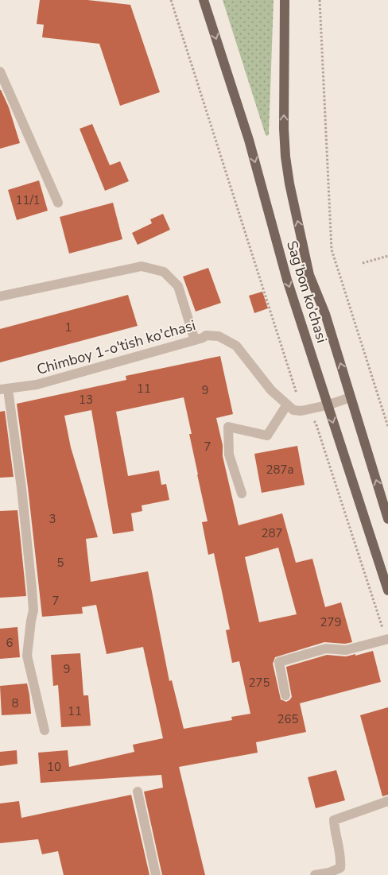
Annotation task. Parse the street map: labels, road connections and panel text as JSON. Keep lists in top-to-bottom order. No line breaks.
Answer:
{"streets":{"main road":["Sag’bon ko’chasi"],"street":["Chimboy 1-o'tish ko'chasi"]},"house_numbers":["11/1","1","11","9","13","7","287a","3","287","5","7","279","6","9","275","8","11","265","10"]}
